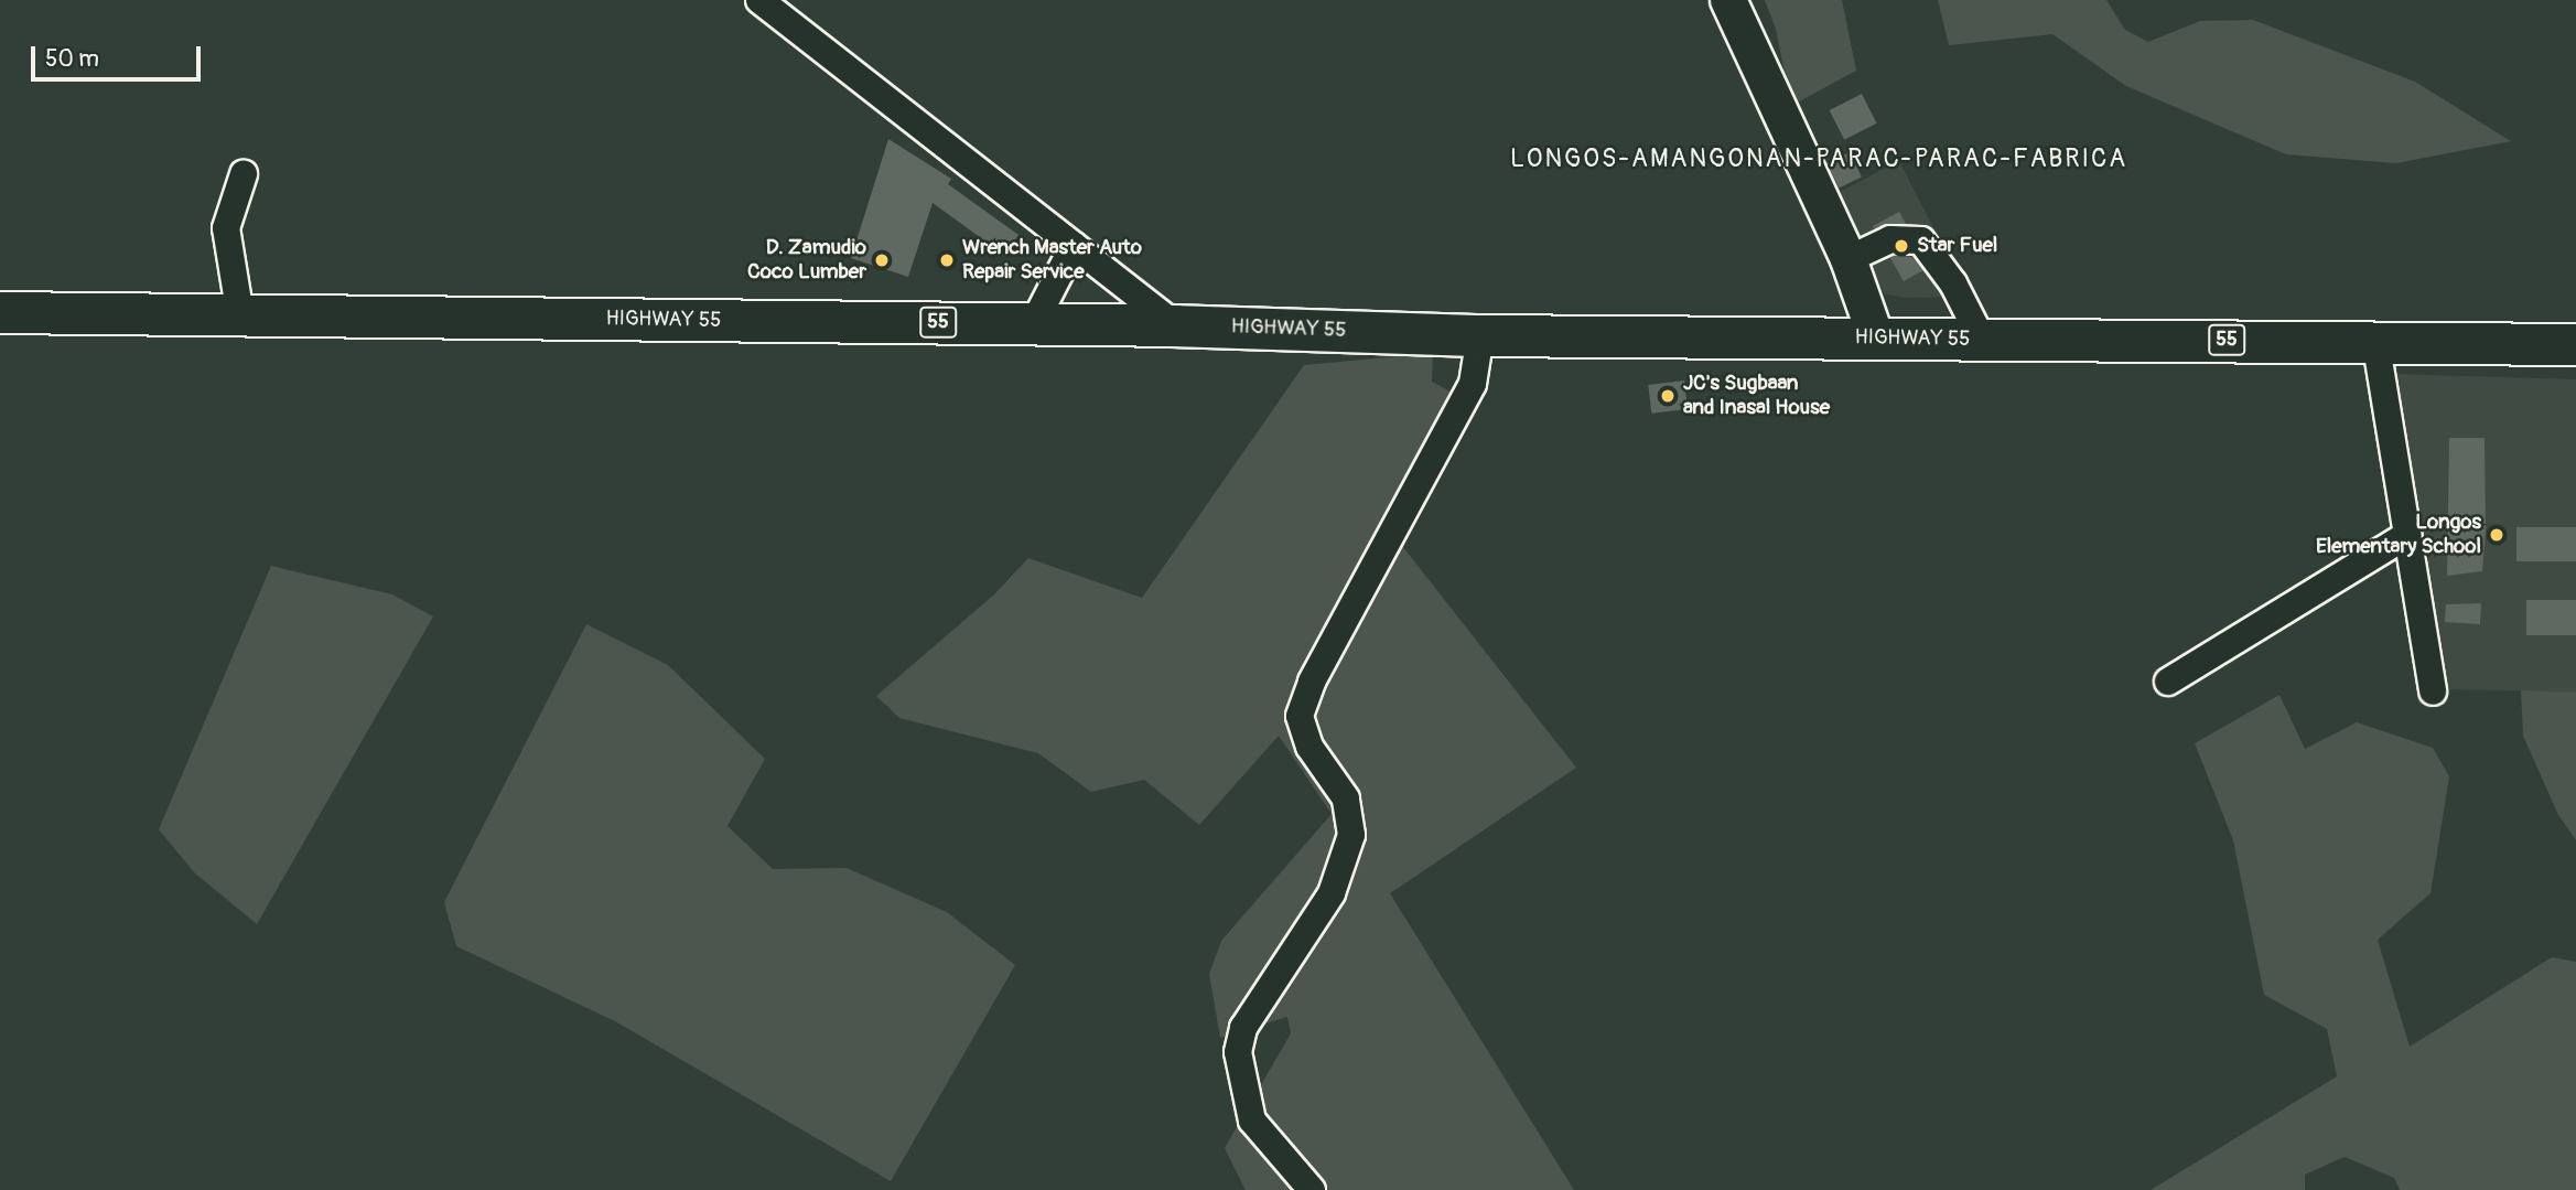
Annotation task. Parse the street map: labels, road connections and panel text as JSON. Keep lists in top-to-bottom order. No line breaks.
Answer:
{"streets":{"highway":["HIGHWAY 55","55"]},"districts":["LONGOS-AMANGONAN-PARAC‑PARAC-FABRICA"],"places":["Star Fuel","D. Zamudio Coco Lumber","Wrench Master Auto Repair Service","JC's Sugbaan and Inasal House","Longos Elementary School"],"scale_bar":"50 m"}
